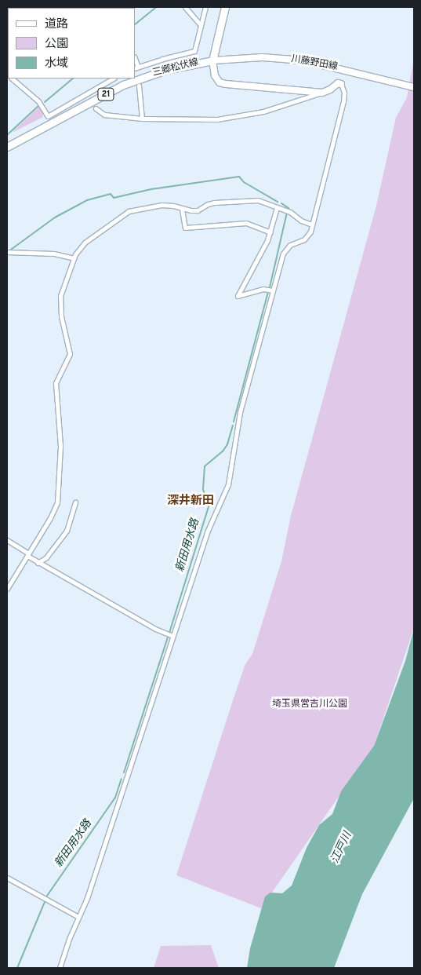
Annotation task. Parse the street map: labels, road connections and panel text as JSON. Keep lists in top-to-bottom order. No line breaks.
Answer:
{"streets":{"main road":["川藤野田線","三郷松伏線","21"]},"crossings":[["川藤野田線","三郷松伏線"]],"districts":["深井新田"],"water":["新田用水路","江戸川"],"parks":["埼玉県営吉川公園"],"legend":["道路","公園","水域"]}
